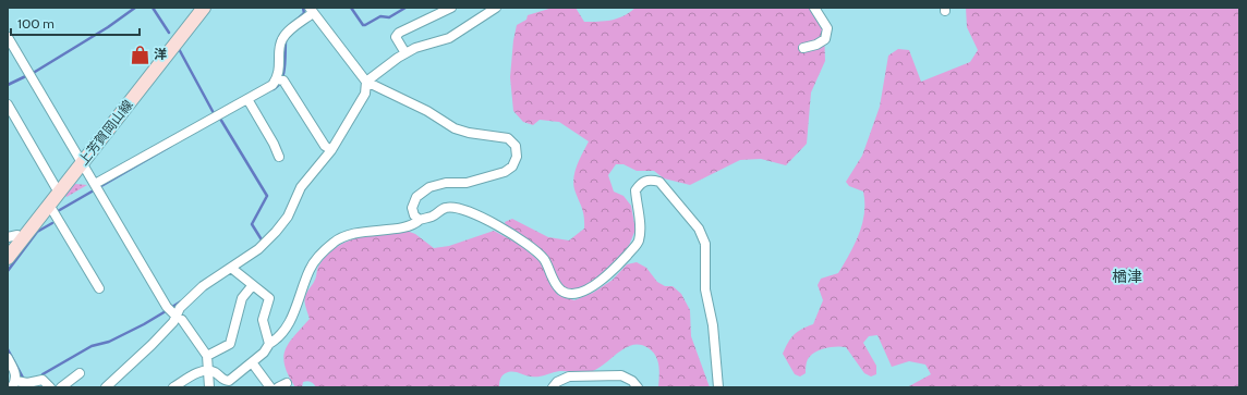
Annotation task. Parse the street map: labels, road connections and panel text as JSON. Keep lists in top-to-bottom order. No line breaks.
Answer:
{"streets":{"main road":["上芳賀岡山線"]},"districts":["楢津"],"places":{"shop":["洋"]},"scale_bar":"100 m"}
